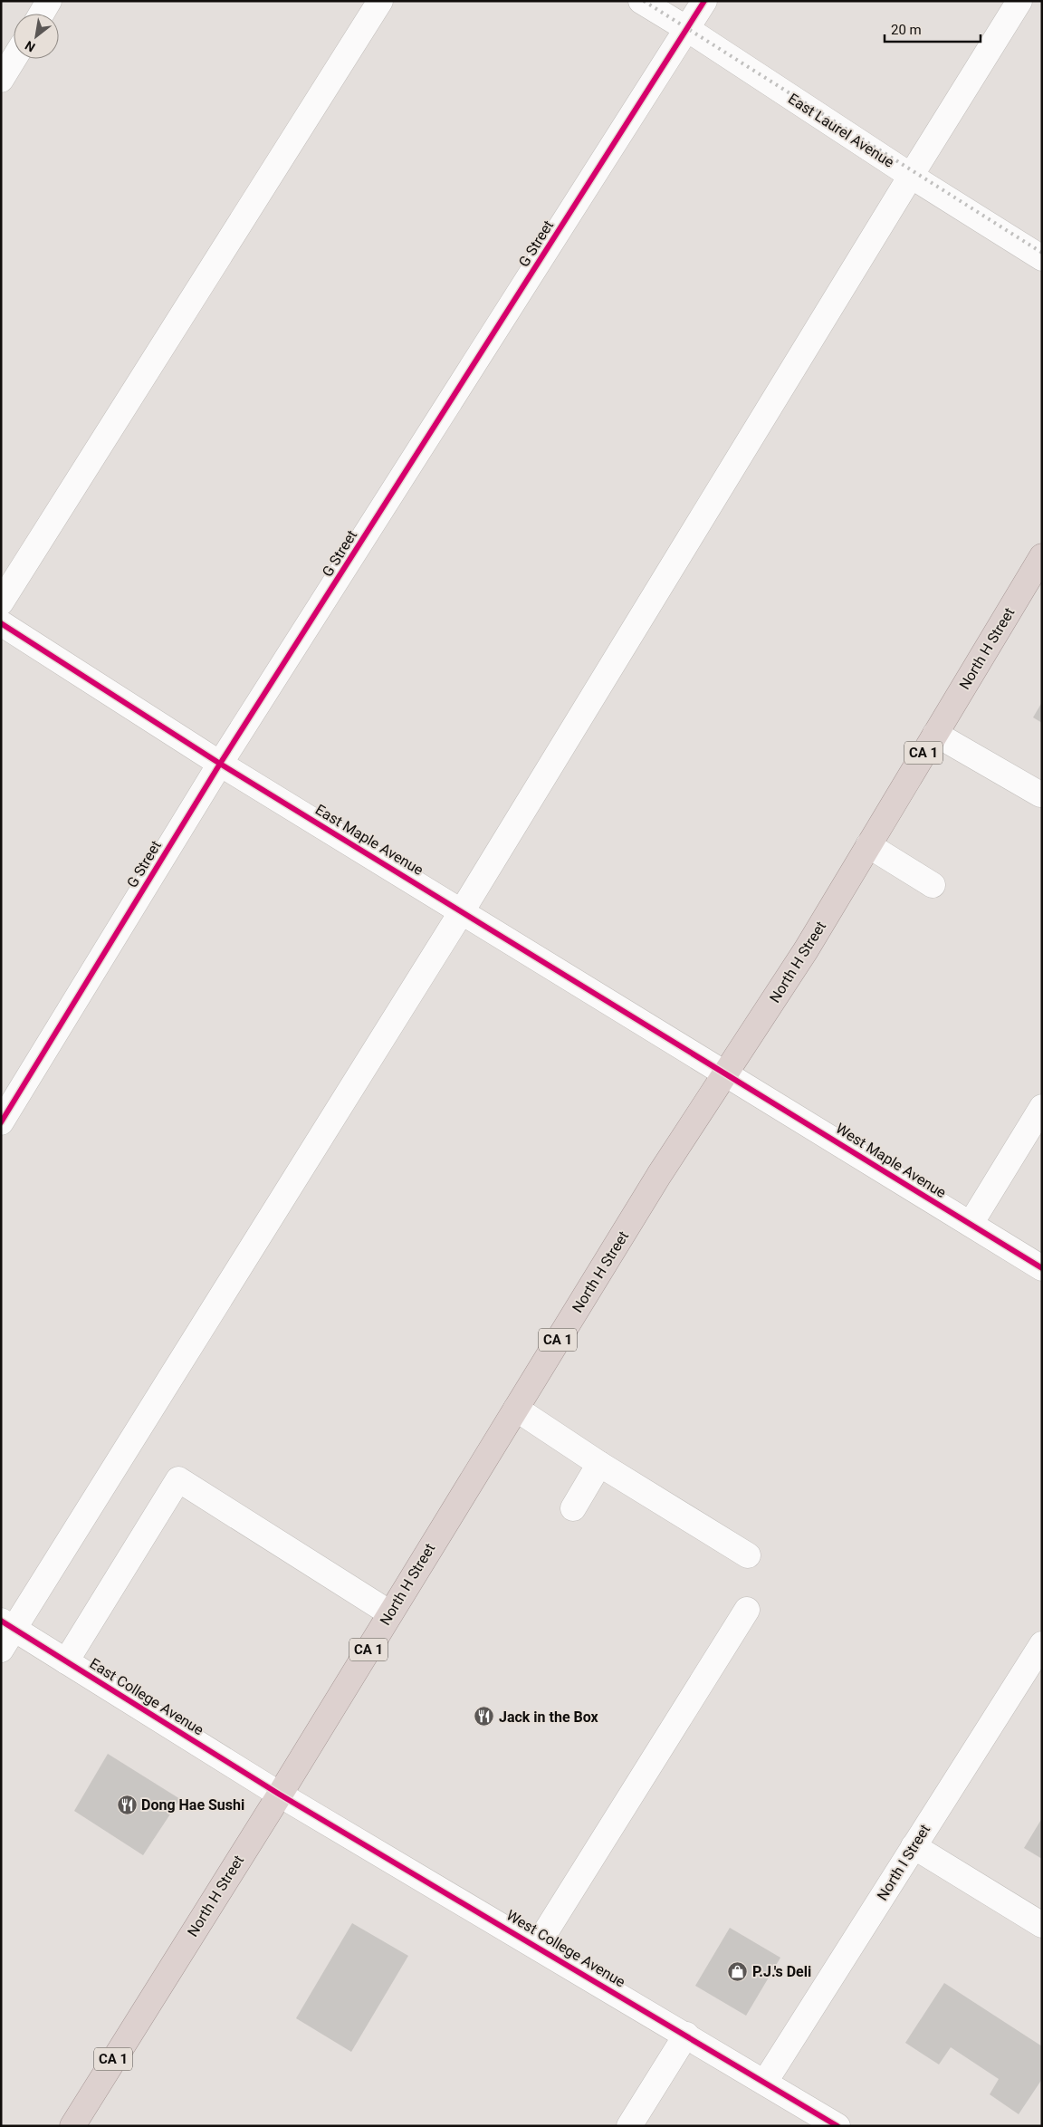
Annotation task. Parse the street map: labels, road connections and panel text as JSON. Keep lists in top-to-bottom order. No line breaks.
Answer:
{"streets":{"highway":["North H Street","CA 1"],"street":["East Laurel Avenue","G Street","East Maple Avenue","West Maple Avenue","East College Avenue","North I Street","West College Avenue"]},"crossings":[["East Laurel Avenue","G Street"],["G Street","East Maple Avenue"],["North H Street","East Maple Avenue"],["North H Street","West Maple Avenue"],["North H Street","East College Avenue"],["North H Street","West College Avenue"],["East Maple Avenue","West Maple Avenue"],["East College Avenue","West College Avenue"],["North I Street","West College Avenue"]],"places":{"restaurant":["Jack in the Box","Dong Hae Sushi"],"shop":["P.J.'s Deli"]},"scale_bar":"20 m","north":"bottom left"}
